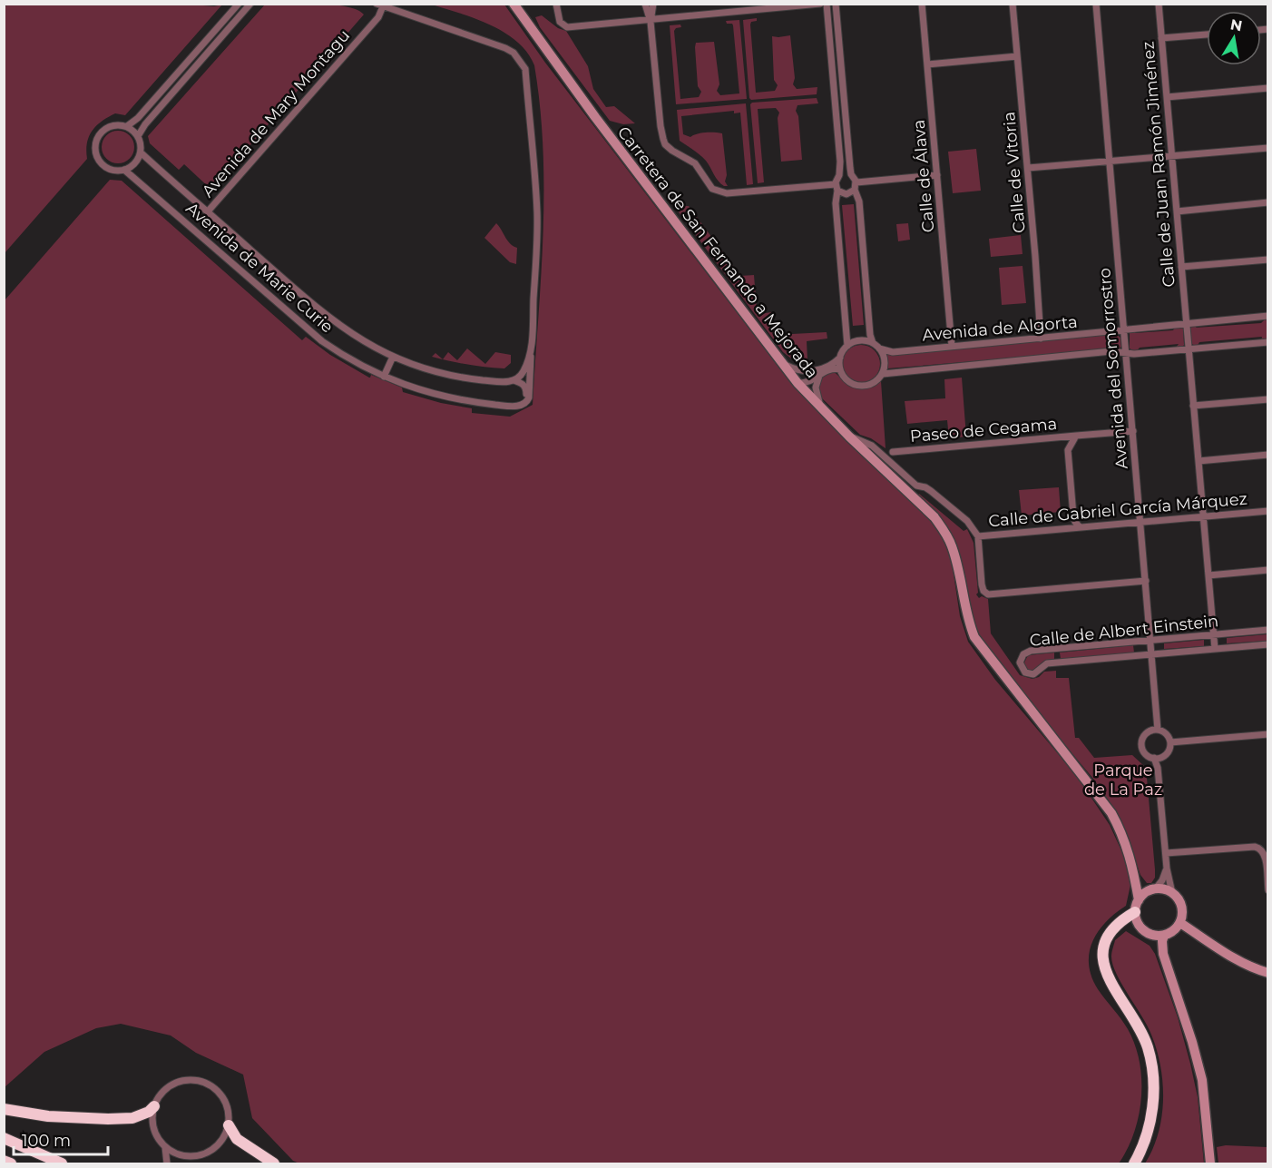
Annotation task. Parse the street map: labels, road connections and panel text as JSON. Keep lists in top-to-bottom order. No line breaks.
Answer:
{"streets":{"street":["Avenida de Mary Montagu","Calle de Juan Ramón Jiménez","Calle de Vitoria","Calle de Álava","Carretera de San Fernando a Mejorada","Avenida de Marie Curie","Avenida de Algorta","Avenida del Somorrostro","Paseo de Cegama","Calle de Gabriel García Márquez","Calle de Albert Einstein"]},"crossings":[["Avenida de Mary Montagu","Avenida de Marie Curie"],["Calle de Juan Ramón Jiménez","Avenida de Algorta"],["Calle de Juan Ramón Jiménez","Calle de Gabriel García Márquez"],["Calle de Juan Ramón Jiménez","Calle de Albert Einstein"],["Calle de Vitoria","Avenida de Algorta"],["Calle de Álava","Avenida de Algorta"],["Carretera de San Fernando a Mejorada","Calle de Gabriel García Márquez"],["Avenida de Algorta","Avenida del Somorrostro"],["Avenida del Somorrostro","Paseo de Cegama"],["Avenida del Somorrostro","Calle de Gabriel García Márquez"],["Avenida del Somorrostro","Calle de Albert Einstein"],["Paseo de Cegama","Calle de Gabriel García Márquez"]],"parks":["Parque de La Paz"],"scale_bar":"100 m","north":"top"}
